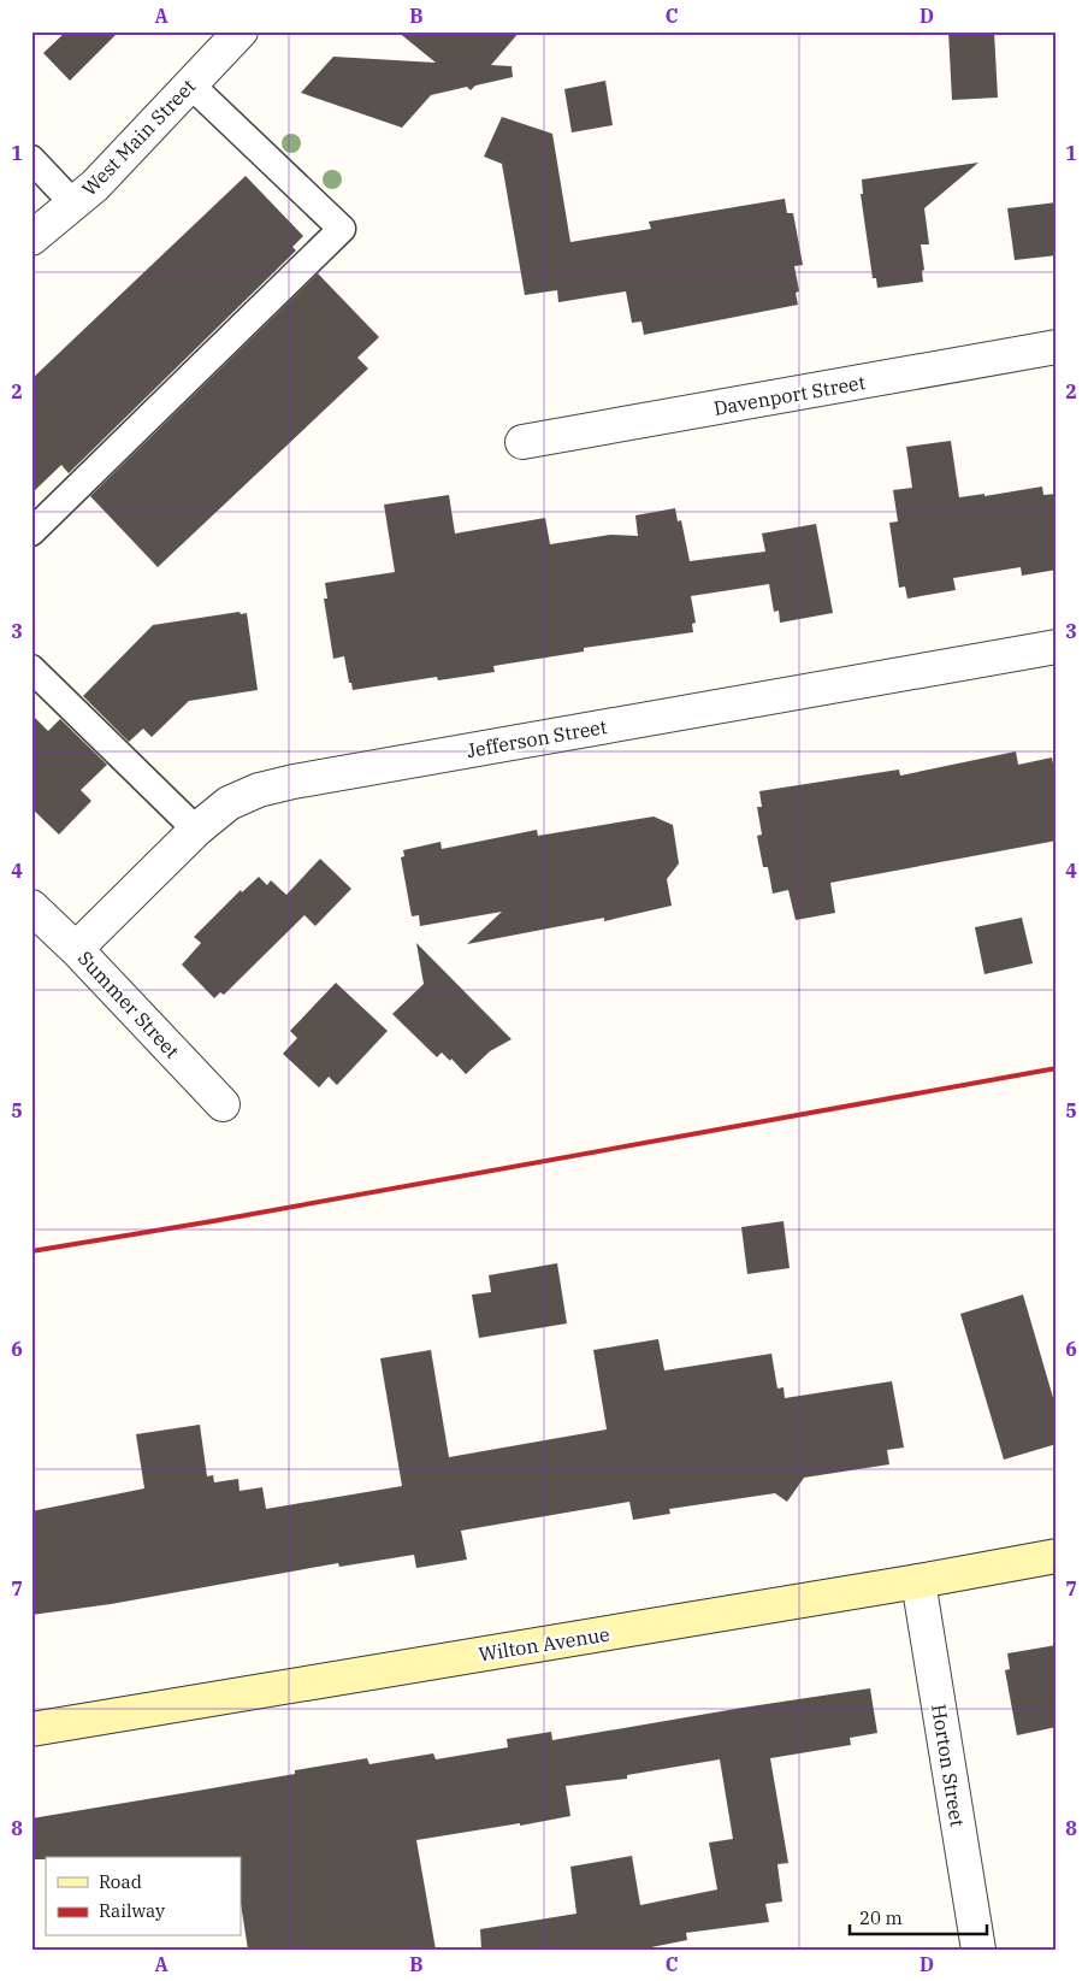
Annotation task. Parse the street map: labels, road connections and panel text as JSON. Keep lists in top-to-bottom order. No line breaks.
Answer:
{"streets":{"main road":["Wilton Avenue"],"street":["West Main Street","Davenport Street","Jefferson Street","Summer Street","Horton Street"]},"crossings":[["Jefferson Street","Summer Street"],["Wilton Avenue","Horton Street"]],"legend":["Road","Railway"],"scale_bar":"20 m","grid":{"columns":["A","B","C","D"],"rows":["1","2","3","4","5","6","7","8"]}}
